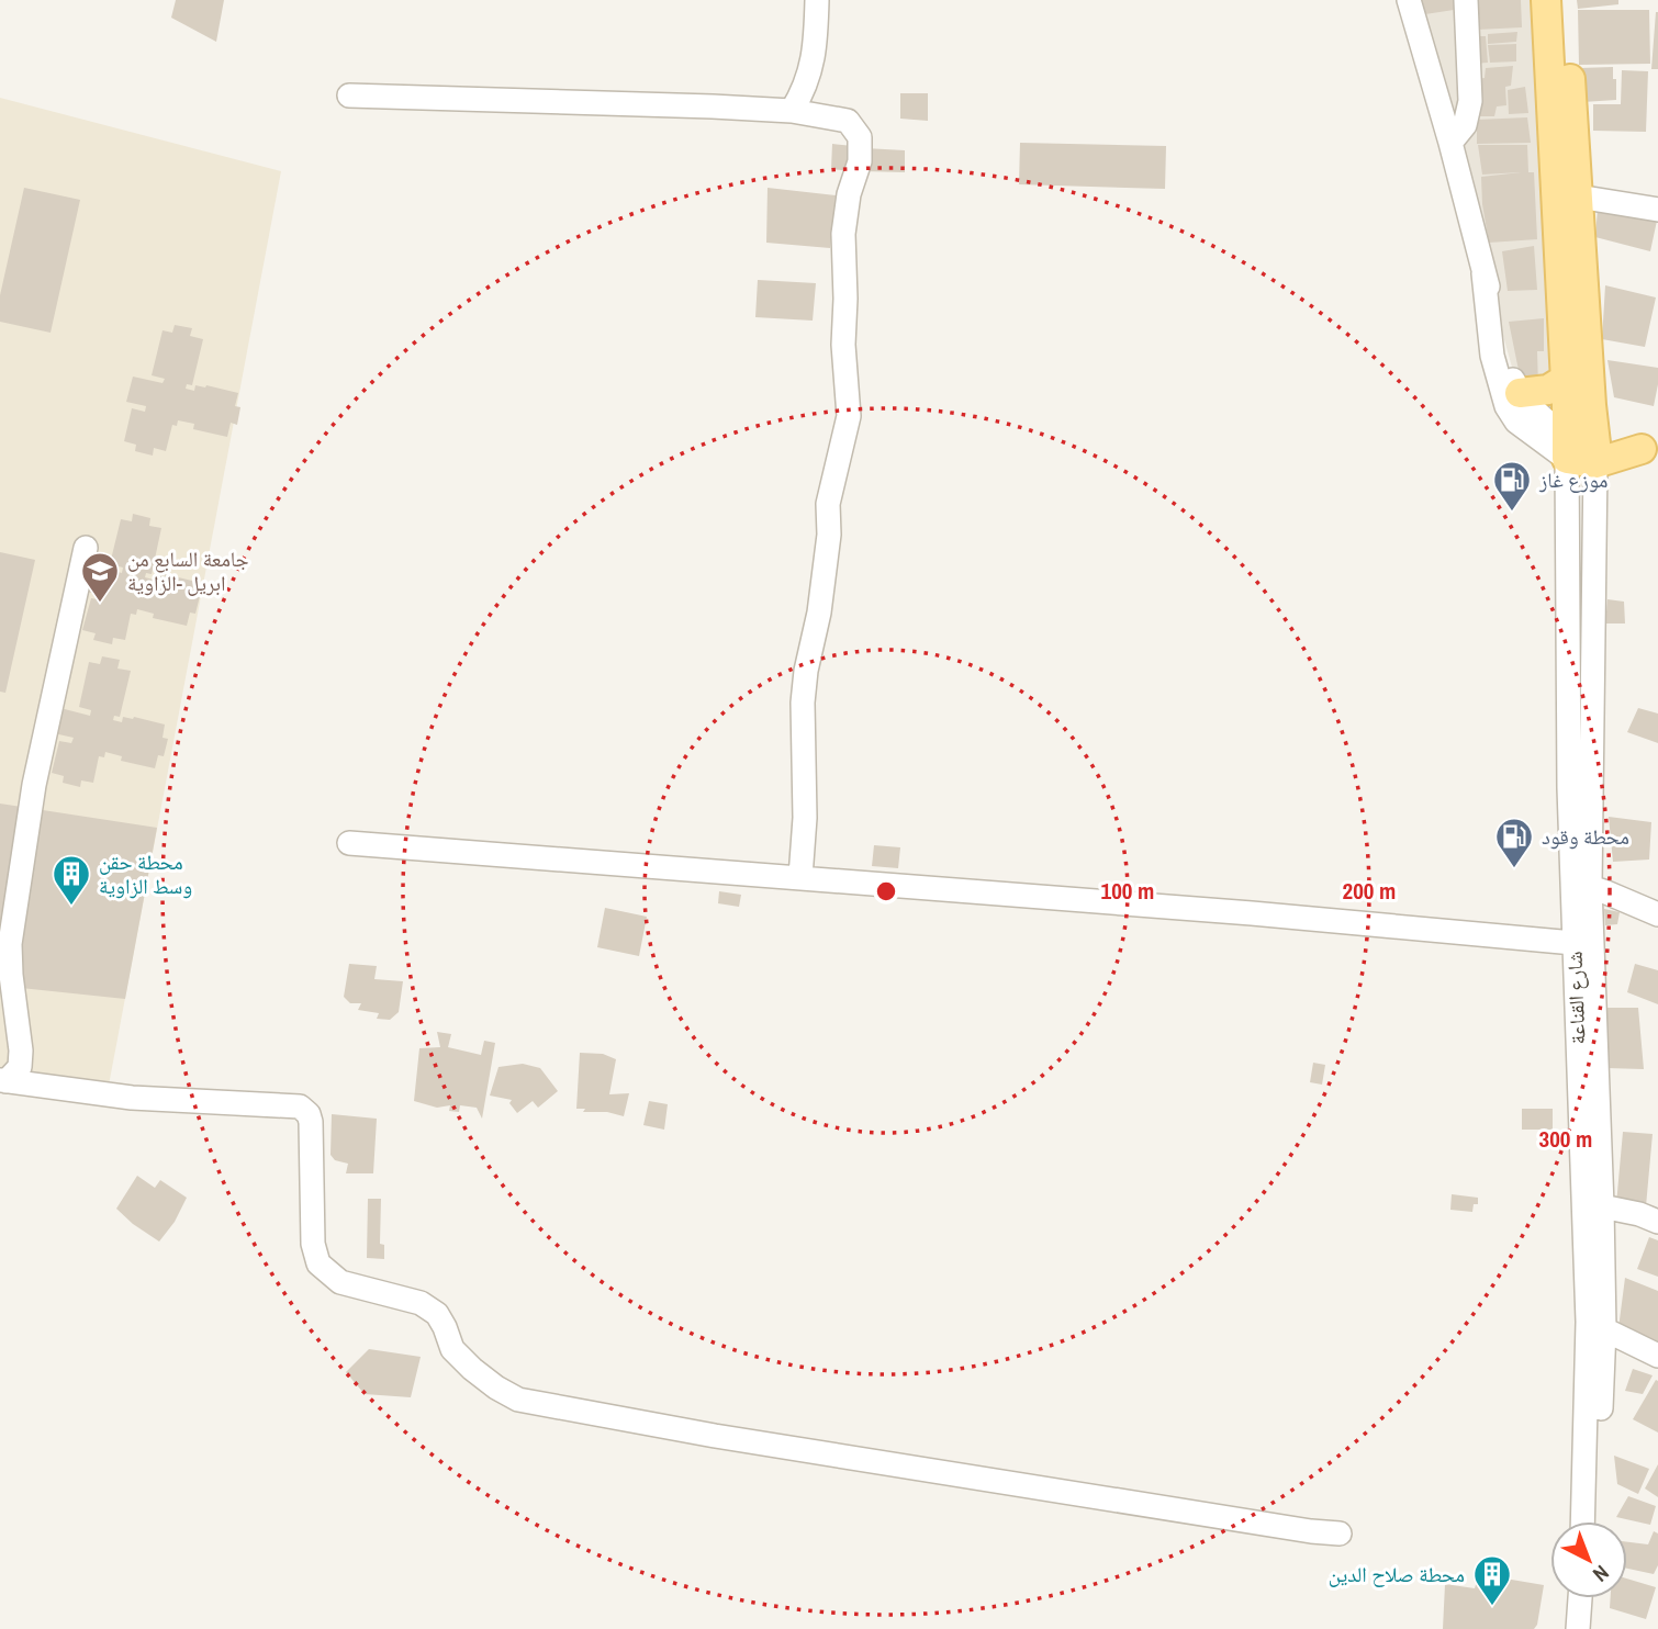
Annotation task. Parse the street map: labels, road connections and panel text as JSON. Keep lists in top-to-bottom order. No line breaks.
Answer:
{"streets":{"street":["شارع القناعة"]},"places":{"fuel station":["موزع غاز","محطة وقود"],"school or university":["جامعة السابع من ابريل -الزاوية"],"building":["محطة حقن وسط الزاوية","محطة صلاح الدين"]},"north":"bottom right","rings":["100 m","200 m","300 m"]}
